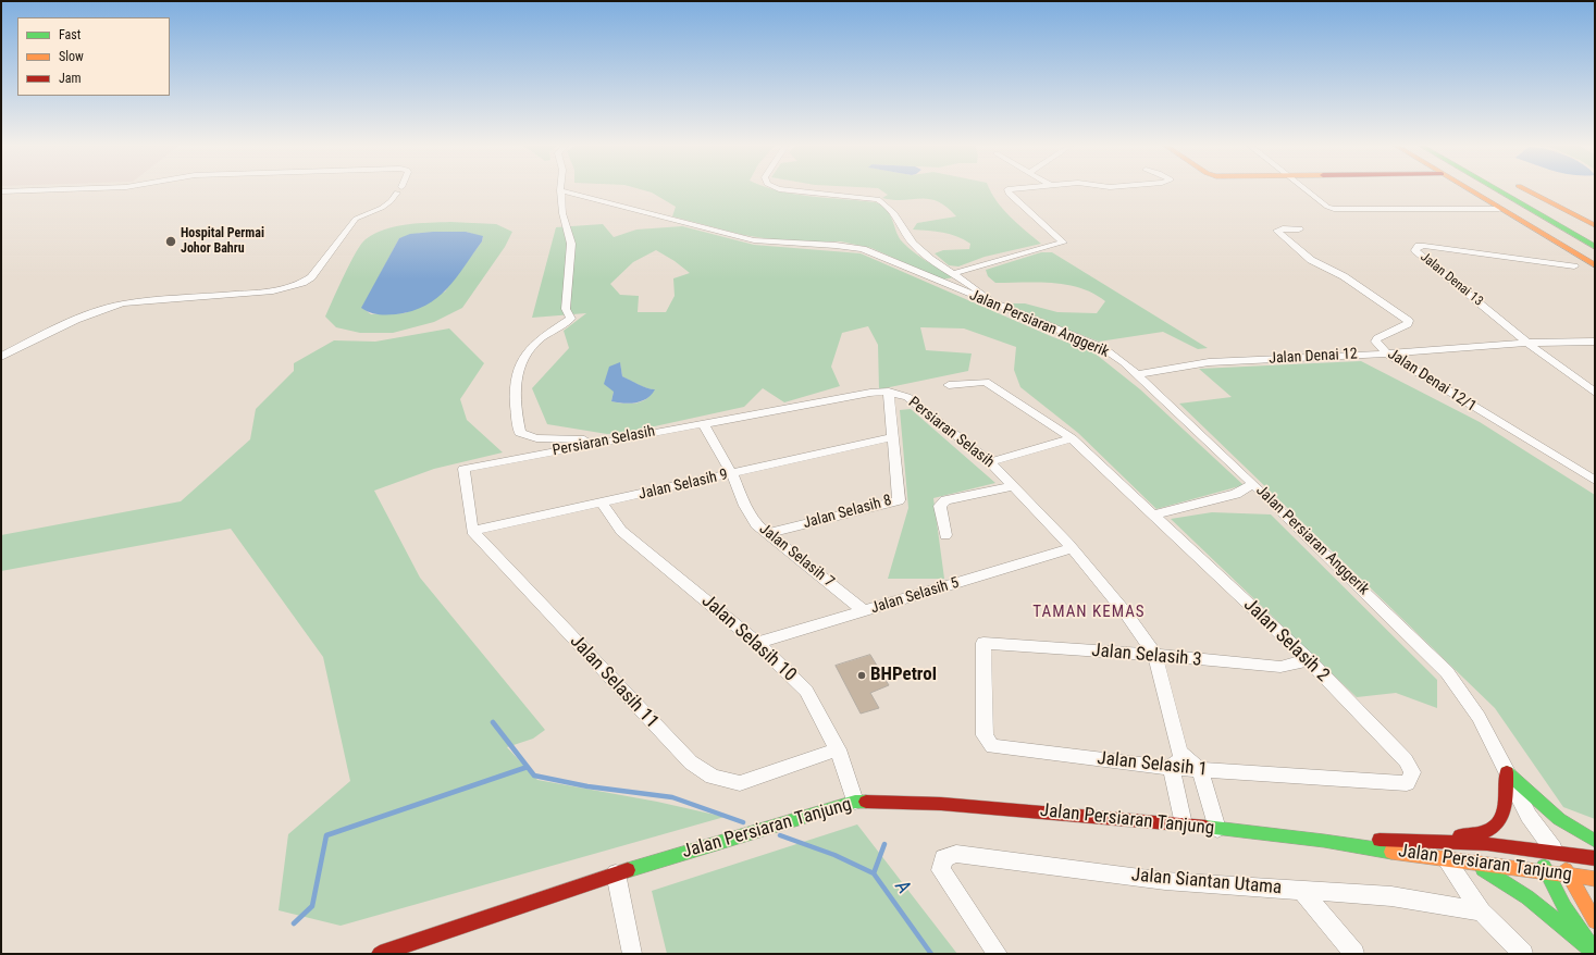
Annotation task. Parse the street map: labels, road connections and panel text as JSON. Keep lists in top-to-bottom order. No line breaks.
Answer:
{"streets":{"main road":["Jalan Persiaran Anggerik","Jalan Persiaran Tanjung"],"street":["Jalan Denai 13","Jalan Denai 12","Jalan Denai 12/1","Persiaran Selasih","Jalan Selasih 9","Jalan Selasih 8","Jalan Selasih 7","Jalan Selasih 5","Jalan Selasih 10","Jalan Selasih 2","Jalan Selasih 3","Jalan Selasih 11","Jalan Selasih 1","Jalan Siantan Utama"]},"crossings":[["Jalan Denai 13","Jalan Denai 12"],["Jalan Persiaran Anggerik","Jalan Denai 12"],["Jalan Persiaran Anggerik","Jalan Persiaran Tanjung"],["Jalan Denai 12","Jalan Denai 12/1"],["Persiaran Selasih","Jalan Selasih 9"],["Persiaran Selasih","Jalan Selasih 8"],["Persiaran Selasih","Jalan Selasih 7"],["Persiaran Selasih","Jalan Selasih 5"],["Persiaran Selasih","Jalan Selasih 3"],["Persiaran Selasih","Jalan Selasih 11"],["Jalan Selasih 9","Jalan Selasih 8"],["Jalan Selasih 9","Jalan Selasih 7"],["Jalan Selasih 9","Jalan Selasih 10"],["Jalan Selasih 9","Jalan Selasih 11"],["Jalan Selasih 8","Jalan Selasih 7"],["Jalan Selasih 7","Jalan Selasih 5"],["Jalan Selasih 5","Jalan Selasih 10"],["Jalan Selasih 10","Jalan Selasih 11"],["Jalan Selasih 10","Jalan Persiaran Tanjung"],["Jalan Selasih 2","Jalan Selasih 3"],["Jalan Selasih 2","Jalan Selasih 1"],["Jalan Selasih 3","Jalan Selasih 1"]],"districts":["TAMAN KEMAS"],"water":["A"],"places":["Hospital Permai Johor Bahru","BHPetrol"],"legend":["Fast","Slow","Jam"]}
